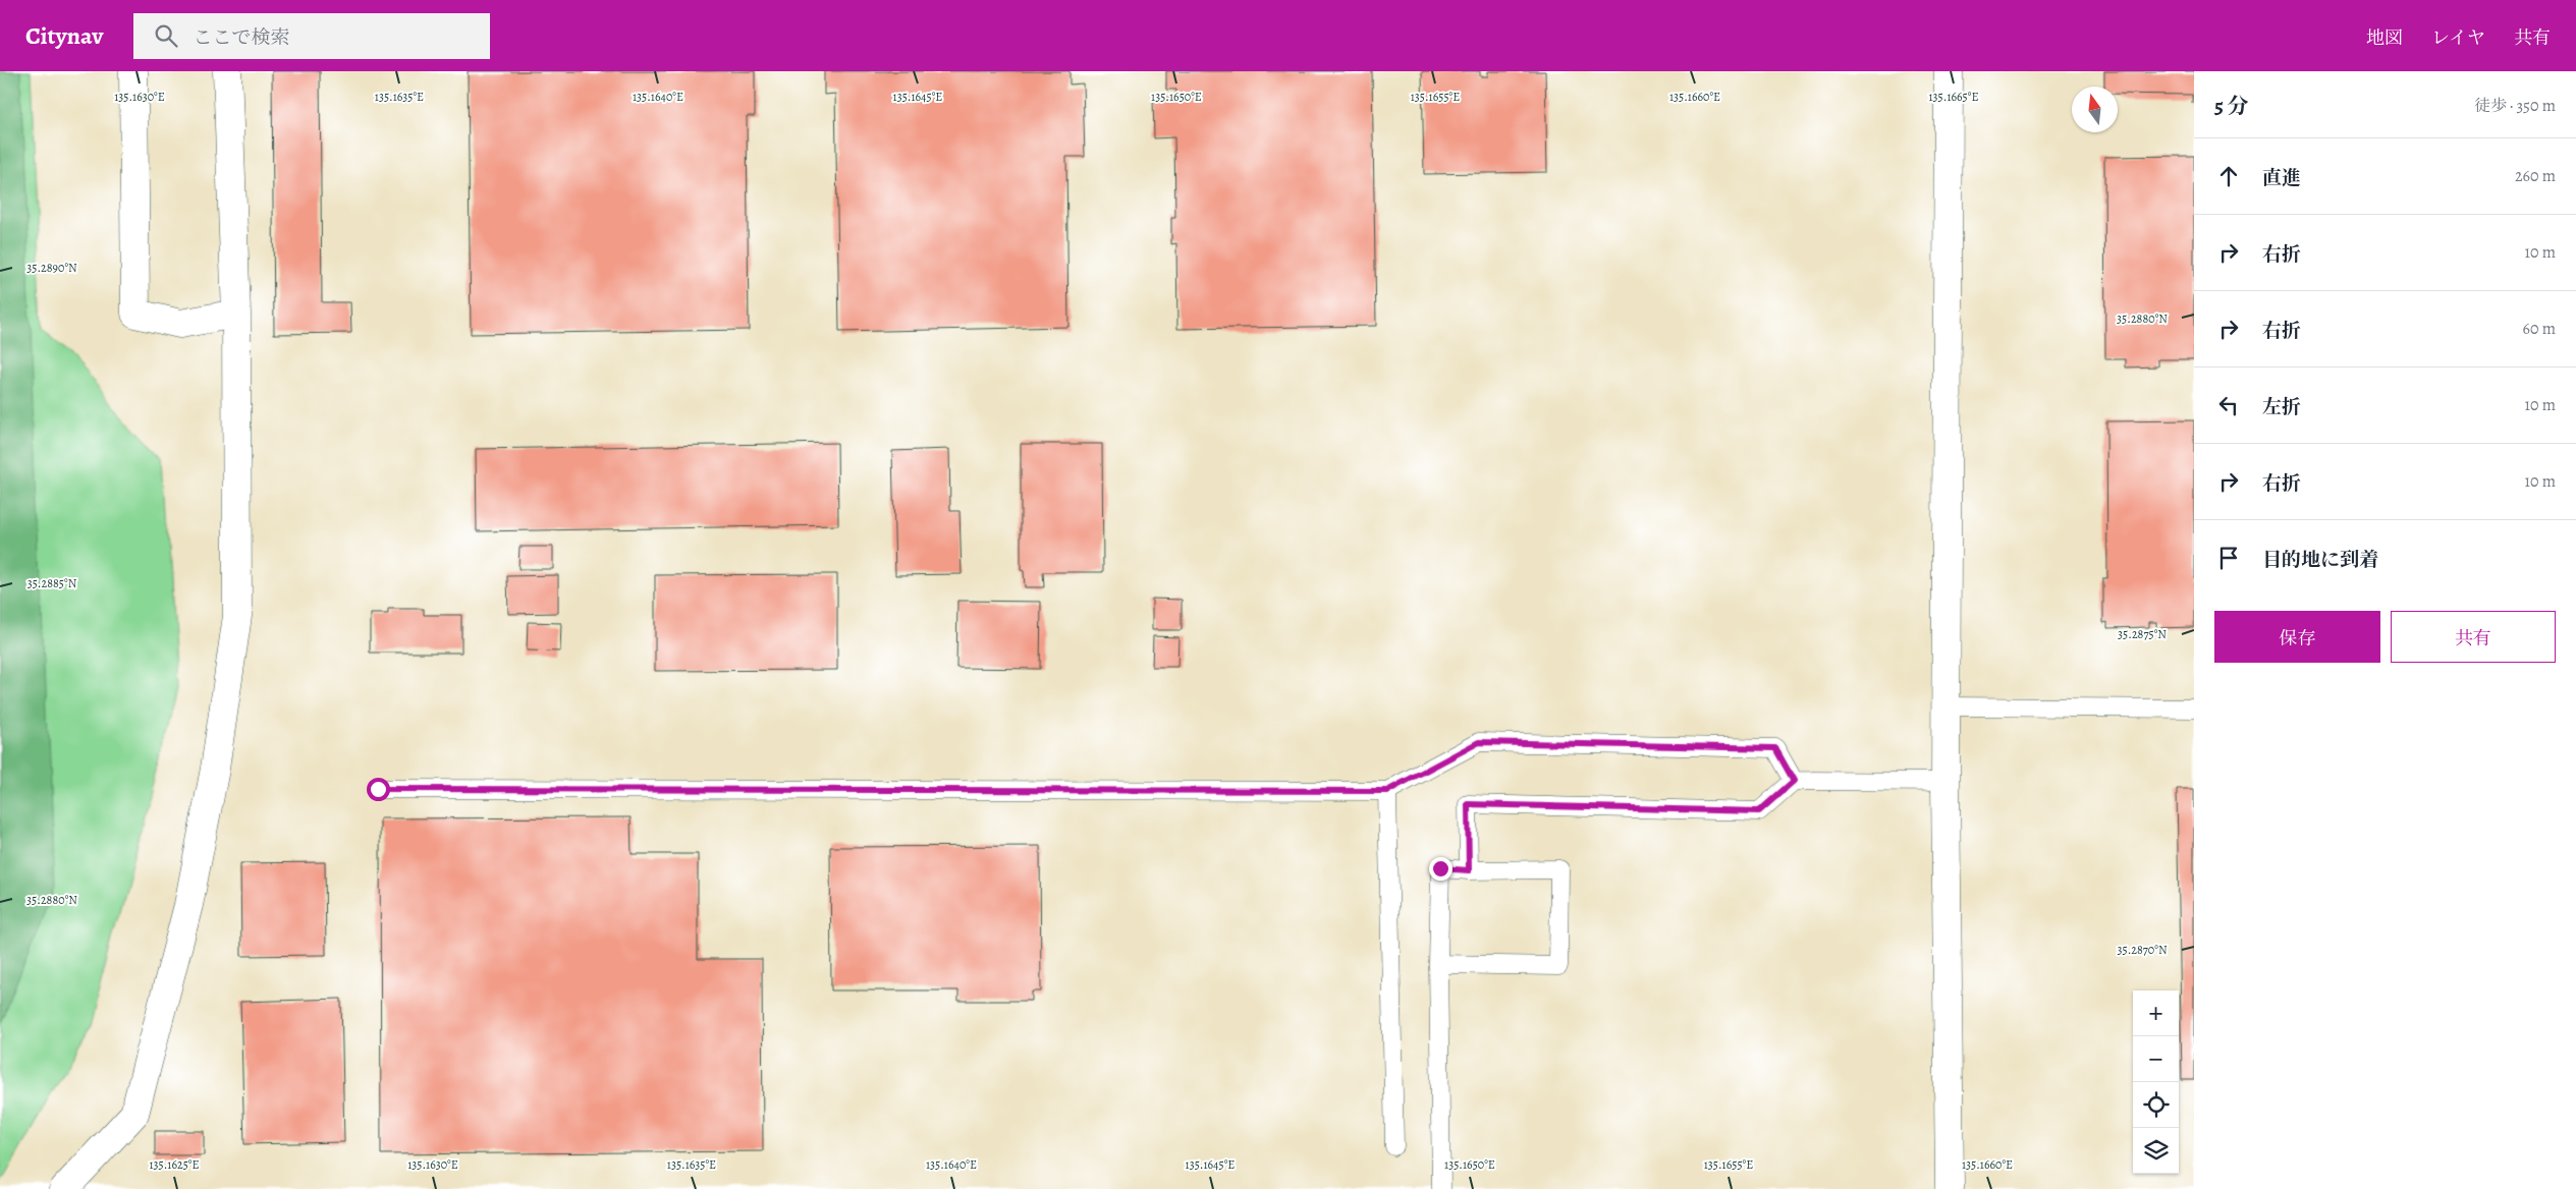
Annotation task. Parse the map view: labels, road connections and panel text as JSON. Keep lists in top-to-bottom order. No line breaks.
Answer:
{"north":"top","page":{"header":"Citynav","search":"ここで検索","nav":["地図","レイヤ","共有"],"heading":["5 分","徒歩 · 350 m"],"list":[["直進","260 m"],["右折","10 m"],["右折","60 m"],["左折","10 m"],["右折","10 m"],"目的地に到着"],"buttons":["保存","共有"],"map_buttons":["+","−"]},"coordinates":["135.1650°E","135.1665°E","135.1630°E","135.1635°E","135.1640°E","135.1645°E","135.1655°E","135.1660°E","35.2890°N","35.2880°N","35.2885°N","35.2875°N","35.2870°N","135.1625°E"]}
